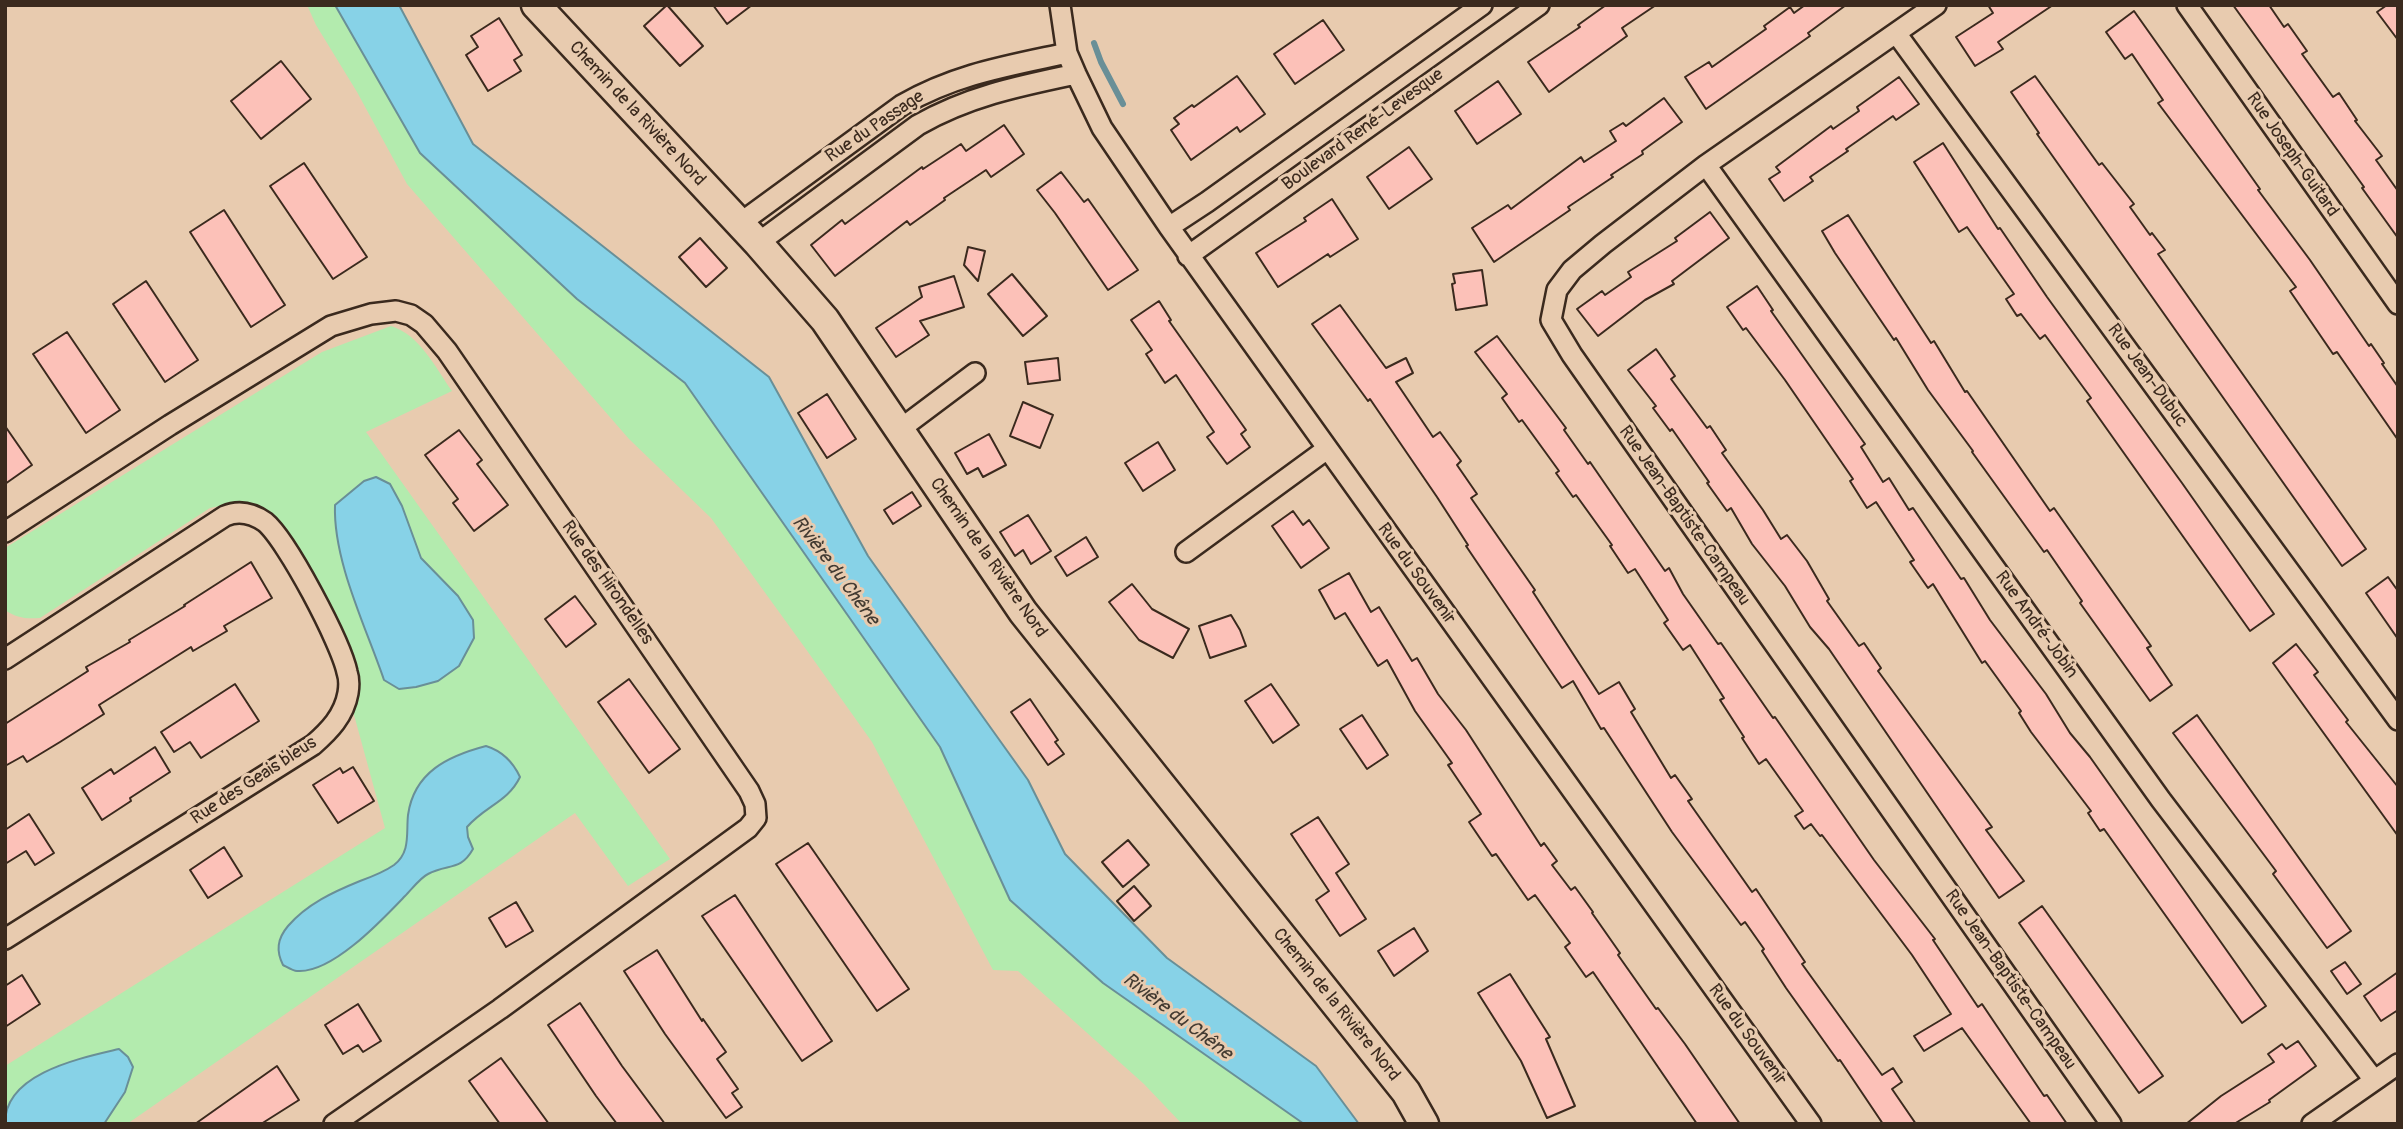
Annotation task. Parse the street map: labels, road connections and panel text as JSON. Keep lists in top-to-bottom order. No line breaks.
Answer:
{"streets":{"street":["Chemin de la Rivière Nord","Rue du Passage","Boulevard René-Levesque","Rue Joseph-Guitard","Rue Jean-Dubuc","Rue Jean-Baptiste-Campeau","Rue du Souvenir","Rue des Hirondelles","Rue André-Jobin","Rue des Geais bleus"]},"crossings":[["Chemin de la Rivière Nord","Rue du Passage"],["Rue du Passage","Rue du Souvenir"],["Boulevard René-Levesque","Rue du Souvenir"],["Rue Jean-Dubuc","Rue Jean-Baptiste-Campeau"],["Rue Jean-Baptiste-Campeau","Rue André-Jobin"]],"water":["Rivière du Chêne"]}
